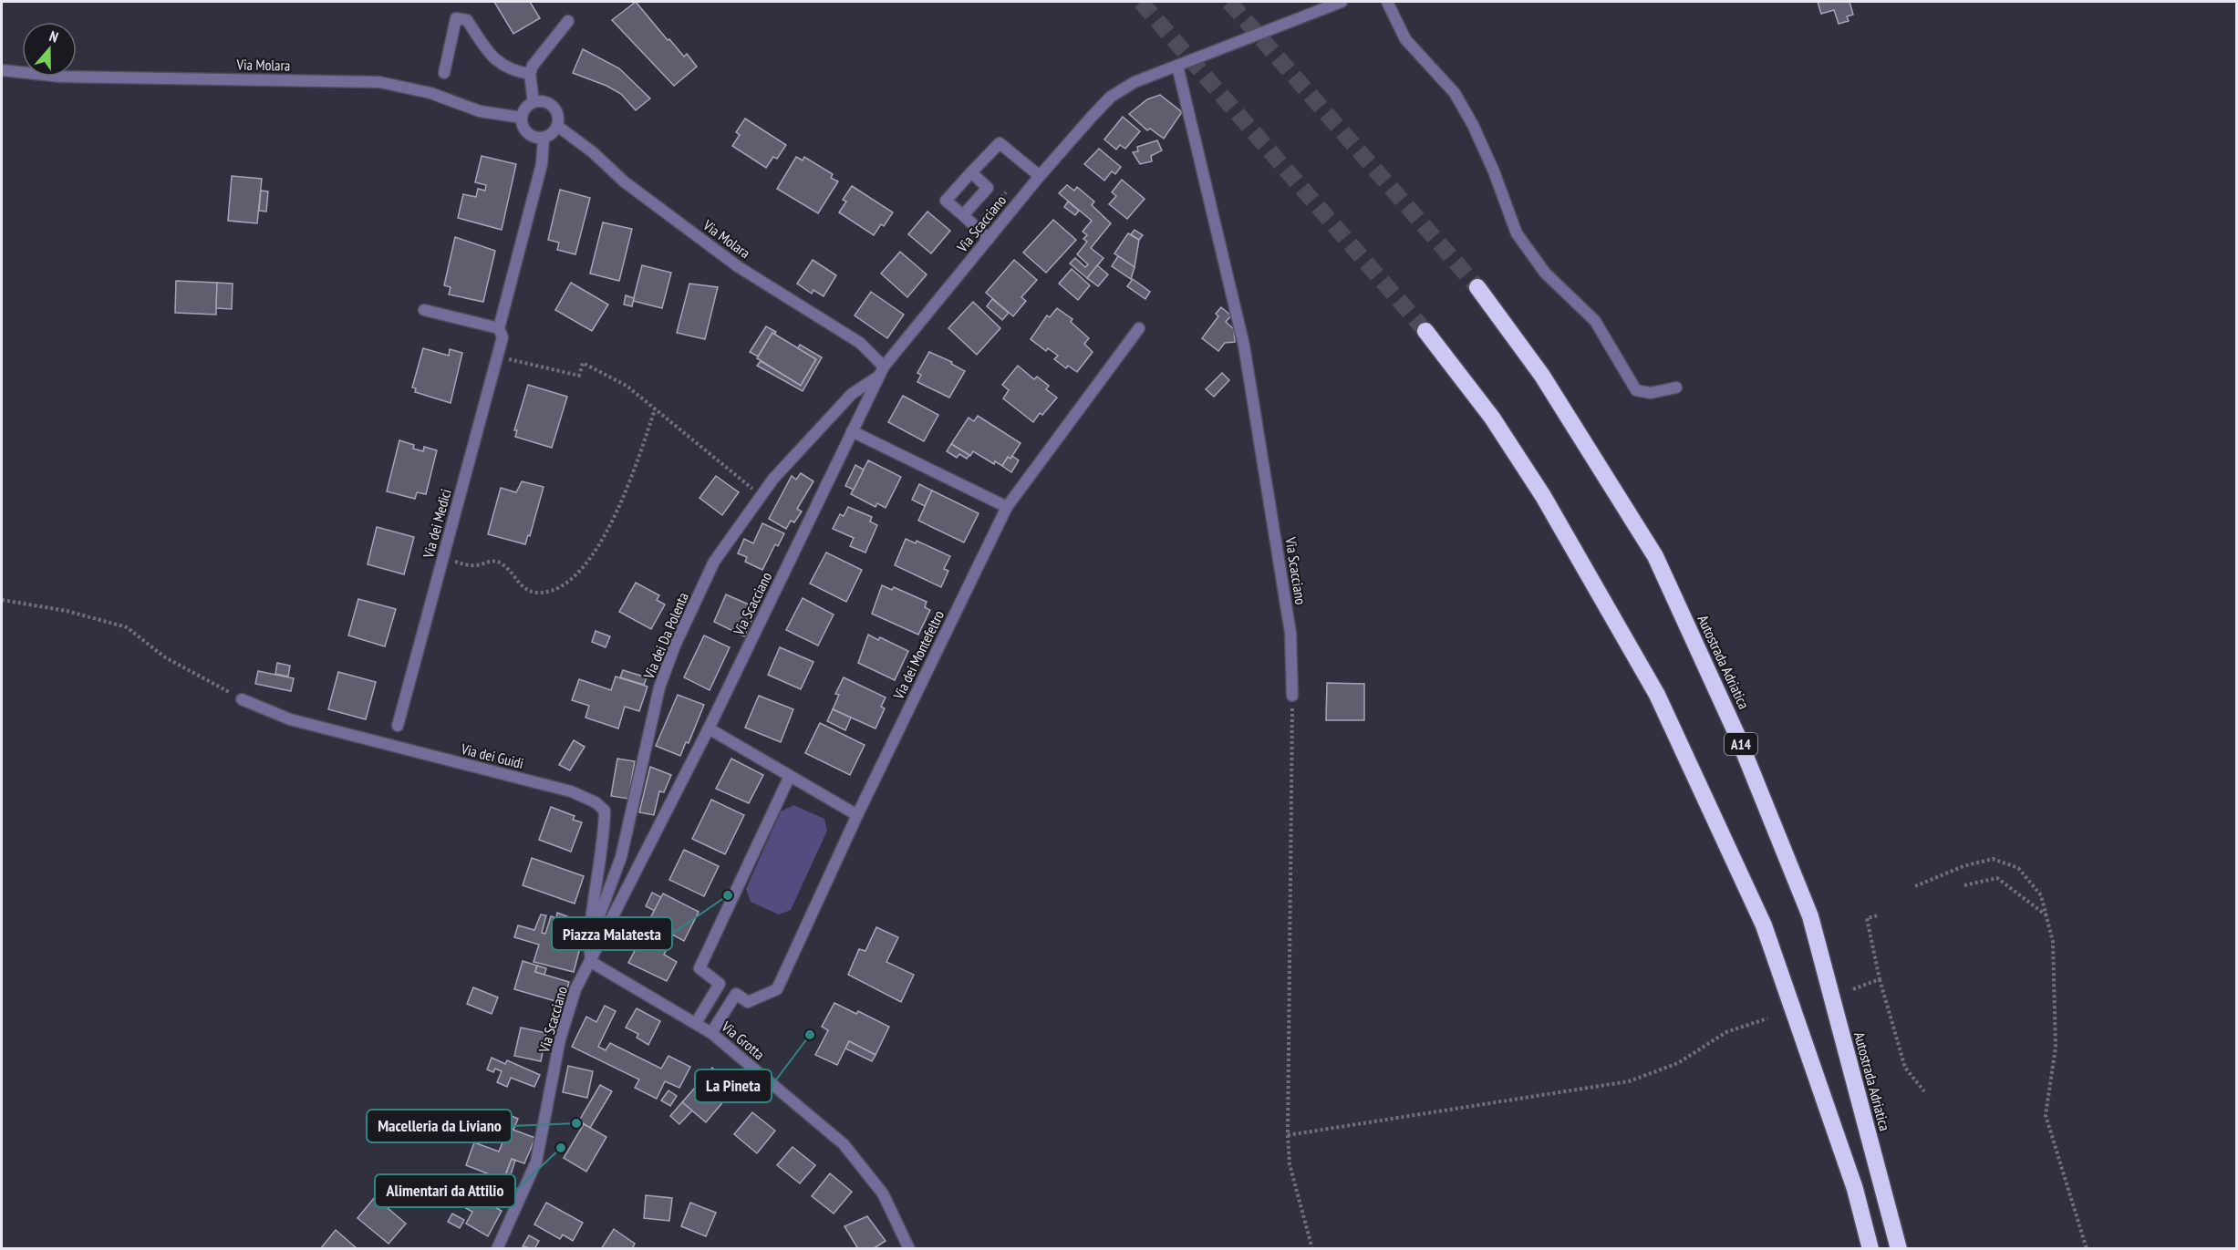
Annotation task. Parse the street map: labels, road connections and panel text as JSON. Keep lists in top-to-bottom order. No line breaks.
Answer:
{"streets":{"highway":["Autostrada Adriatica","A14"],"street":["Via Molara","Via Scacciano","Via dei Medici","Via dei Da Polenta","Via dei Montefeltro","Via dei Guidi","Via Grotta"]},"crossings":[["Via Molara","Via Scacciano"],["Via Molara","Via dei Medici"],["Via Molara","Via dei Da Polenta"],["Via Scacciano","Via dei Da Polenta"],["Via Scacciano","Via Grotta"],["Via dei Da Polenta","Via dei Guidi"],["Via dei Da Polenta","Via Grotta"],["Via dei Montefeltro","Via Grotta"]],"places":["Piazza Malatesta","La Pineta","Macelleria da Liviano","Alimentari da Attilio"],"north":"top"}
